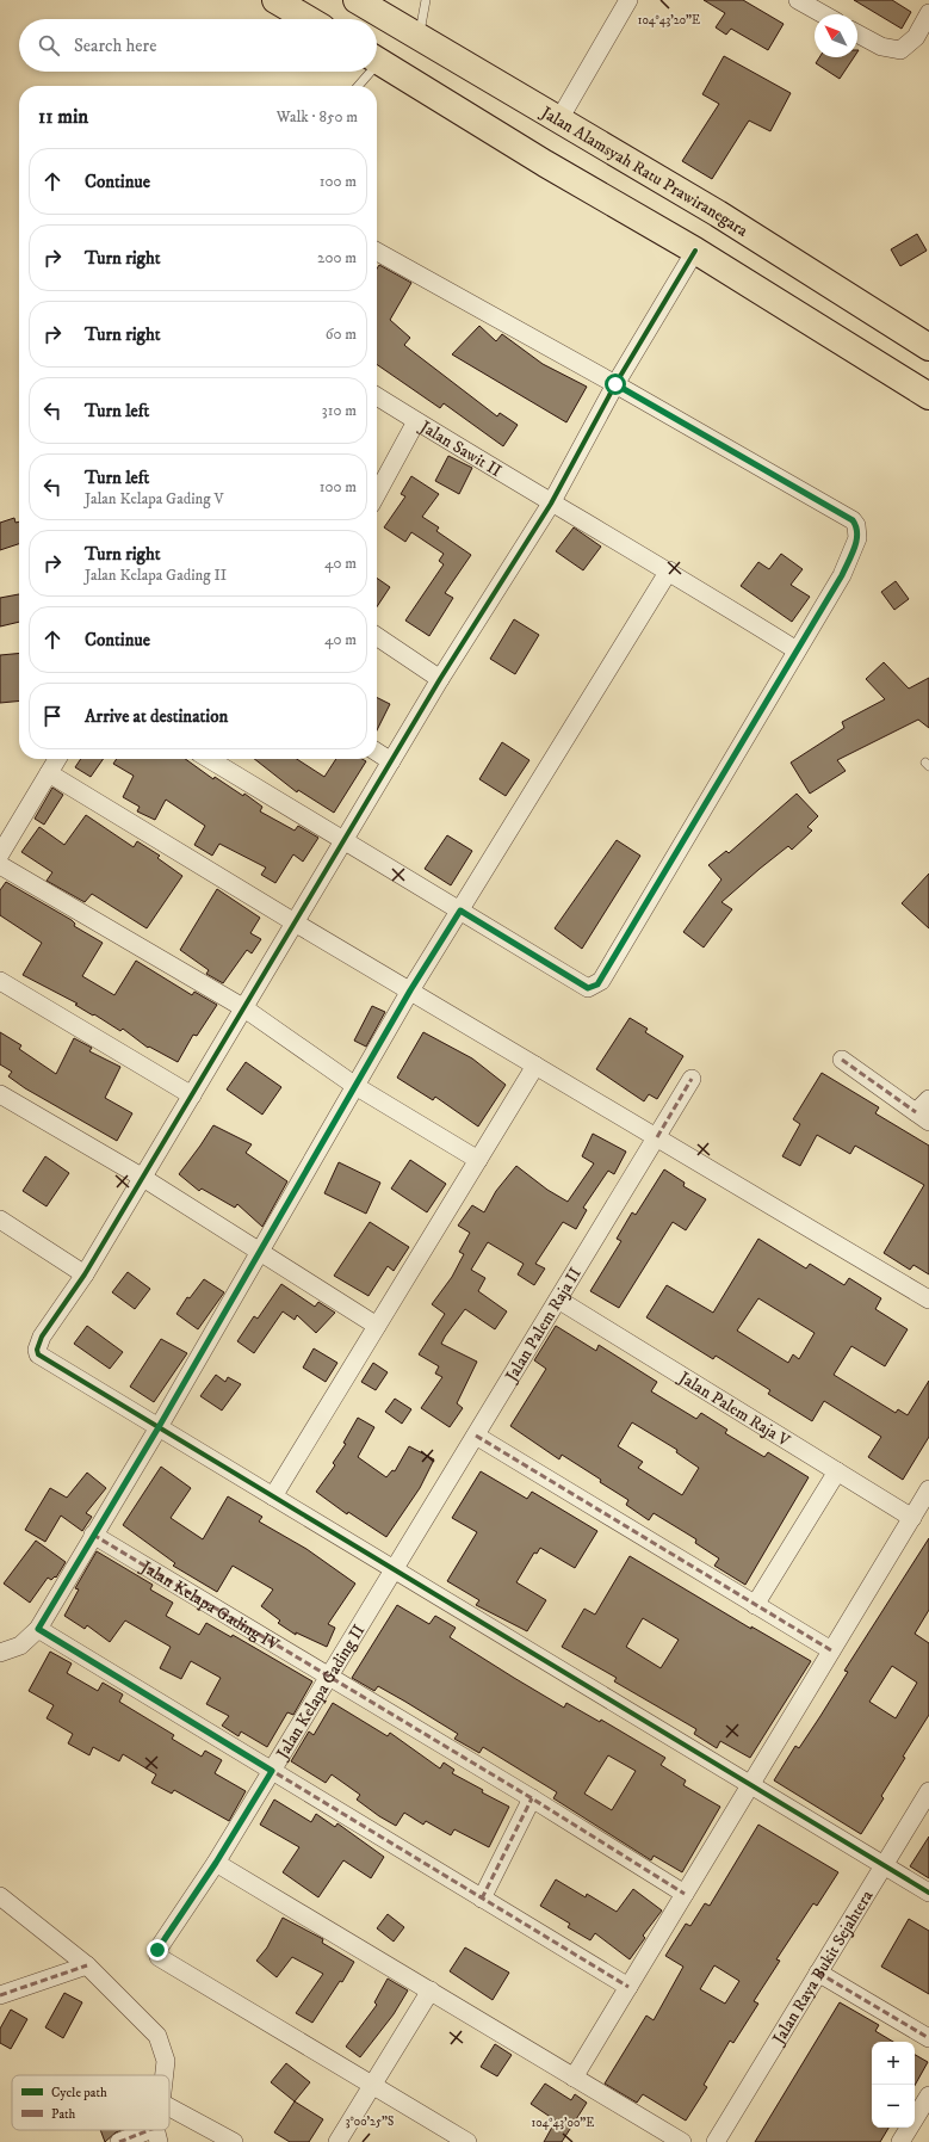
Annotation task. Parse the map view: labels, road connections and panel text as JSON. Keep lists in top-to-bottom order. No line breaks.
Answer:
{"streets":{"highway":["Jalan Alamsyah Ratu Prawiranegara"],"street":["Jalan Sawit II","Jalan Palem Raja II","Jalan Palem Raja V","Jalan Kelapa Gading IV","Jalan Kelapa Gading II","Jalan Raya Bukit Sejahtera"]},"crossings":[["Jalan Palem Raja II","Jalan Palem Raja V"],["Jalan Palem Raja II","Jalan Kelapa Gading II"],["Jalan Kelapa Gading IV","Jalan Kelapa Gading II"]],"legend":["Cycle path","Path"],"north":"top left","page":{"search":"Search here","heading":["11 min","Walk · 850 m"],"list":[["Continue","100 m"],["Turn right","200 m"],["Turn right","60 m"],["Turn left","310 m"],["Turn left","Jalan Kelapa Gading V","100 m"],["Turn right","Jalan Kelapa Gading II","40 m"],["Continue","40 m"],"Arrive at destination"],"map_buttons":["+","−"]},"coordinates":["104°43'20\"E","3°00'25\"S","104°43'00\"E"]}
